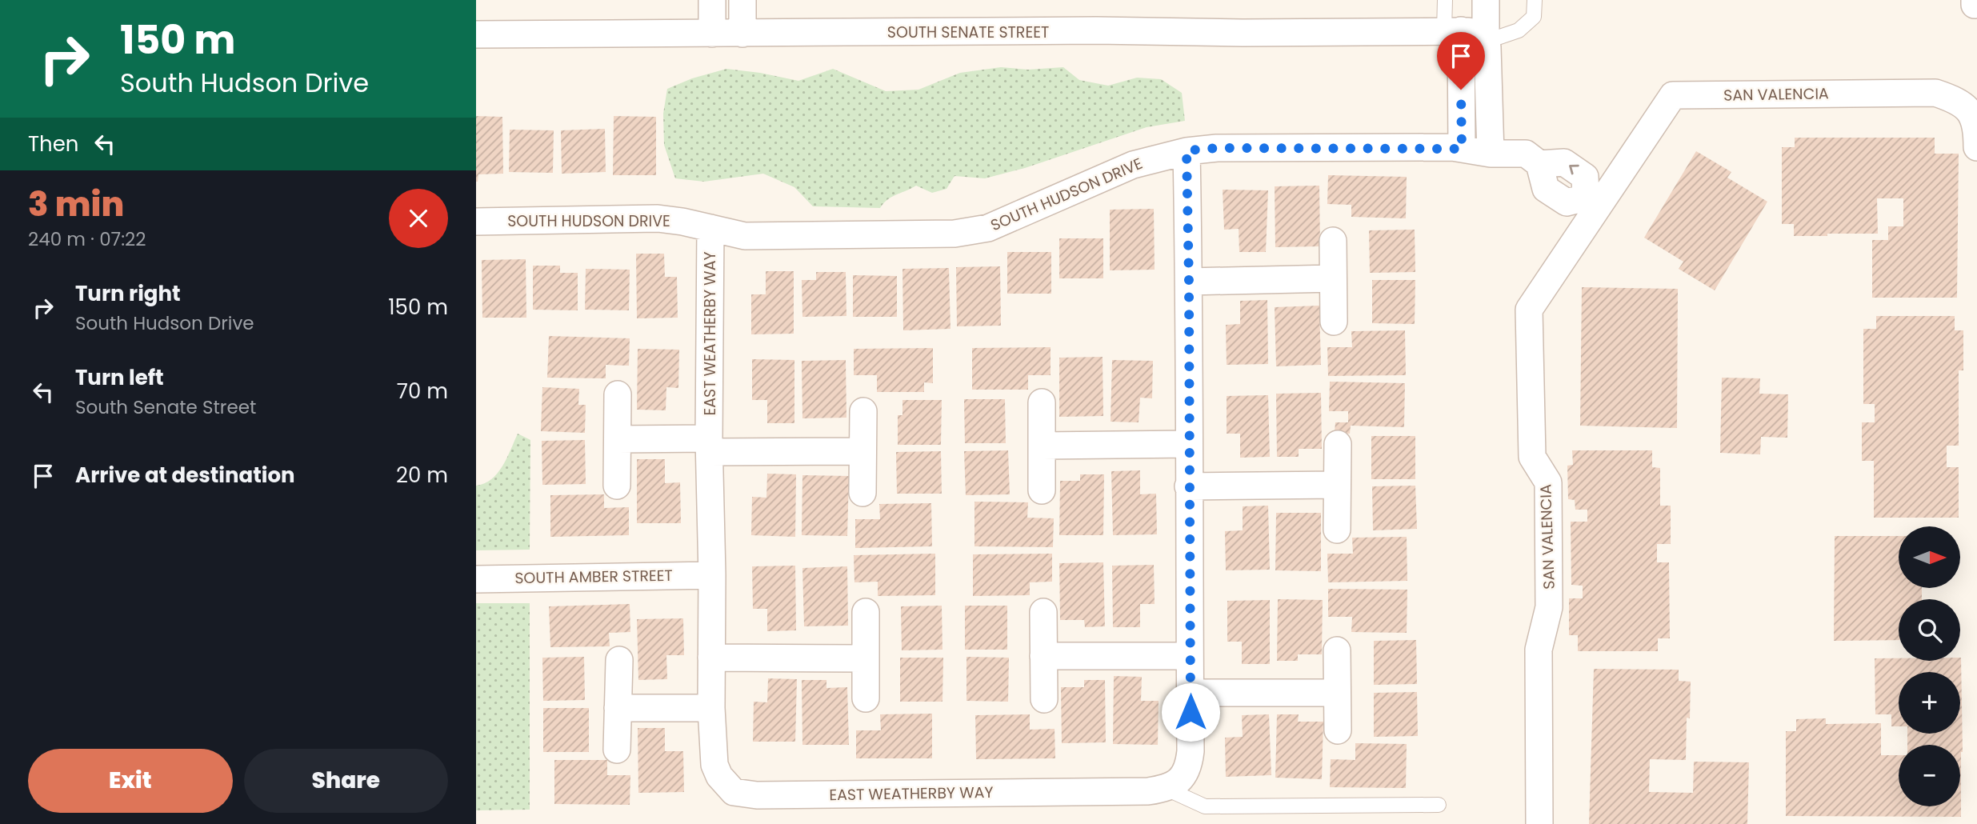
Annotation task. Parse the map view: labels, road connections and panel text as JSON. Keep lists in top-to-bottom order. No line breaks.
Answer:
{"streets":{"street":["SOUTH SENATE STREET","SAN VALENCIA","SOUTH HUDSON DRIVE","EAST WEATHERBY WAY","SOUTH AMBER STREET"]},"crossings":[["SOUTH HUDSON DRIVE","EAST WEATHERBY WAY"],["EAST WEATHERBY WAY","SOUTH AMBER STREET"]],"north":"right","page":{"turn":["150 m","South Hudson Drive"],"then":"Then","heading":["3 min","240 m · 07:22"],"list":[{"name":"Turn right","note":"South Hudson Drive","value":"150 m"},{"name":"Turn left","note":"South Senate Street","value":"70 m"},{"name":"Arrive at destination","value":"20 m"}],"map_buttons":["+","−"],"buttons":["Exit","Share"]}}
